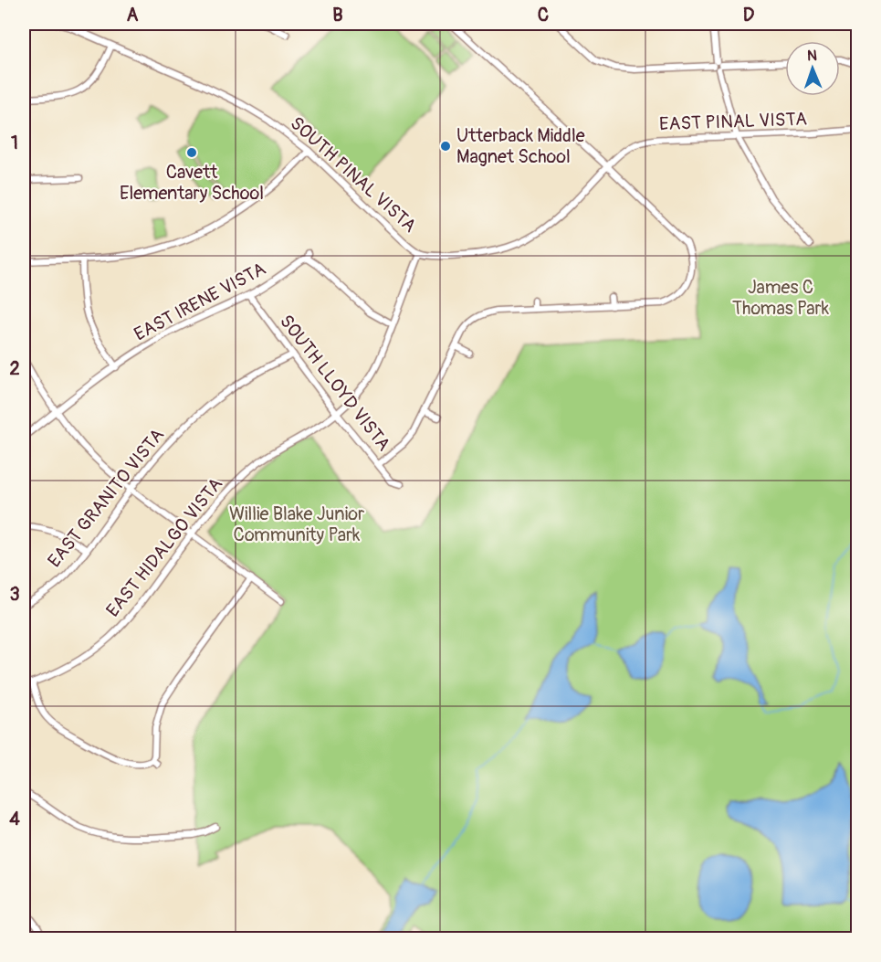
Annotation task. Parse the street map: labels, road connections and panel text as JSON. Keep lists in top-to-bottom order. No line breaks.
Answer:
{"streets":{"street":["EAST PINAL VISTA","SOUTH PINAL VISTA","EAST IRENE VISTA","SOUTH LLOYD VISTA","EAST GRANITO VISTA","EAST HIDALGO VISTA"]},"crossings":[["EAST PINAL VISTA","SOUTH PINAL VISTA"],["EAST PINAL VISTA","EAST HIDALGO VISTA"],["SOUTH PINAL VISTA","EAST HIDALGO VISTA"],["EAST IRENE VISTA","SOUTH LLOYD VISTA"],["EAST IRENE VISTA","EAST HIDALGO VISTA"],["SOUTH LLOYD VISTA","EAST GRANITO VISTA"],["SOUTH LLOYD VISTA","EAST HIDALGO VISTA"]],"parks":["James C Thomas Park","Willie Blake Junior Community Park"],"places":["Utterback Middle Magnet School","Cavett Elementary School"],"north":"top","grid":{"columns":["A","B","C","D"],"rows":["1","2","3","4"]}}
